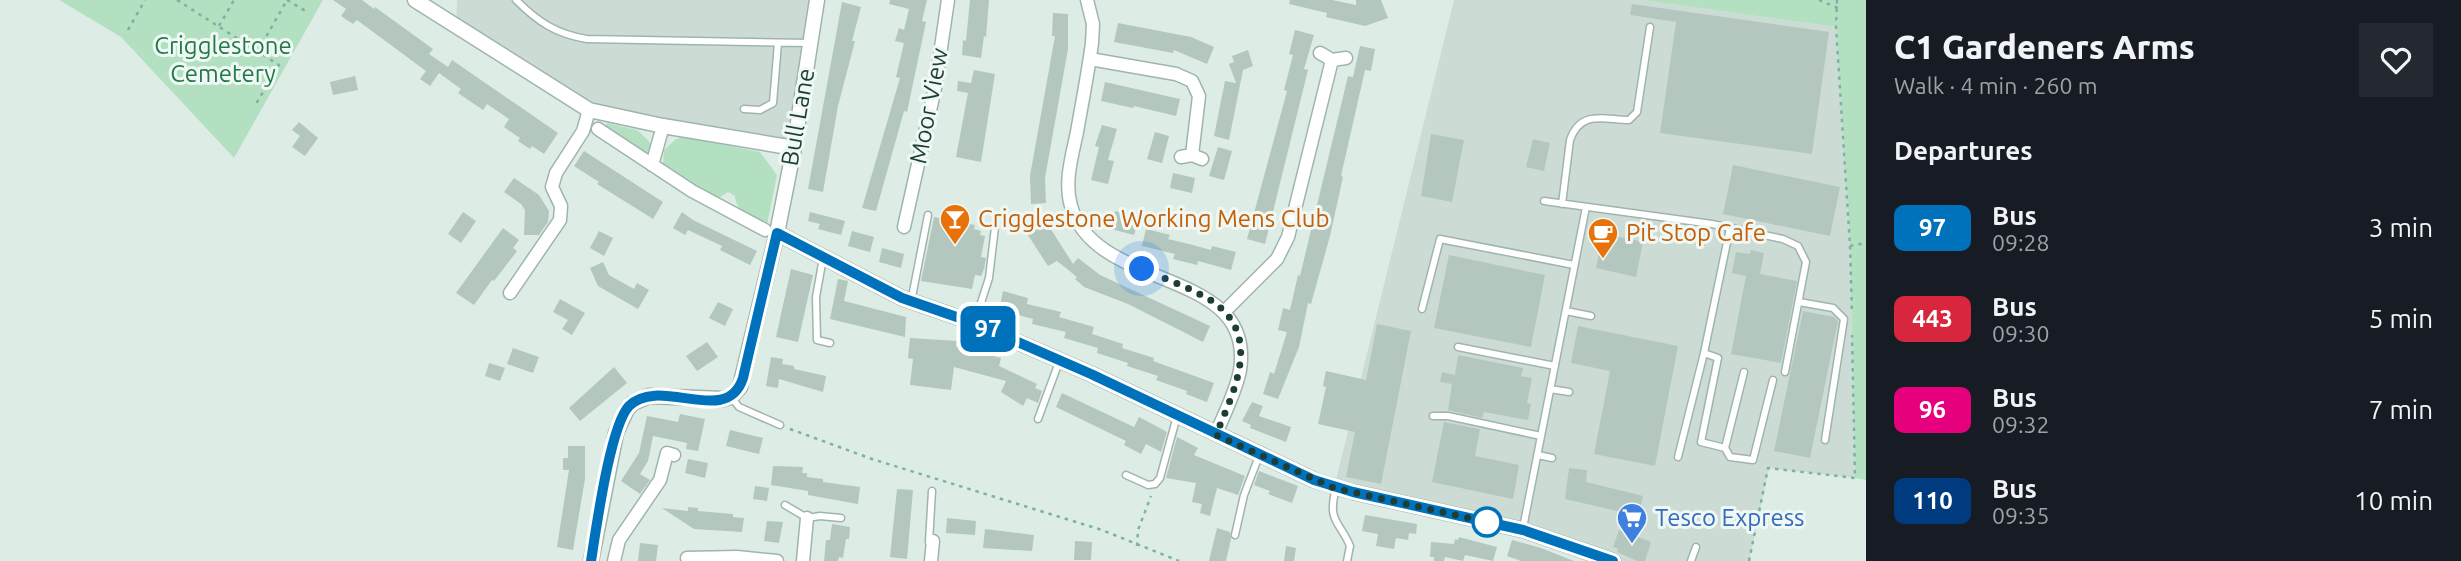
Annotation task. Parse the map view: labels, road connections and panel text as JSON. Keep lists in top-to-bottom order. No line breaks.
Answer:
{"streets":{"street":["Moor View","Bull Lane"]},"parks":["Crigglestone Cemetery"],"places":{"bar":["Crigglestone Working Mens Club"],"cafe":["Pit Stop Cafe"],"supermarket":["Tesco Express"]},"lines":["bus line 97"],"page":{"on_map":"97","heading":[["C1 Gardeners Arms","Walk · 4 min · 260 m"],"Departures"],"list":[{"mark":"97","name":"Bus","note":"09:28","value":"3 min"},{"mark":"443","name":"Bus","note":"09:30","value":"5 min"},{"mark":"96","name":"Bus","note":"09:32","value":"7 min"},{"mark":"110","name":"Bus","note":"09:35","value":"10 min"}]}}
